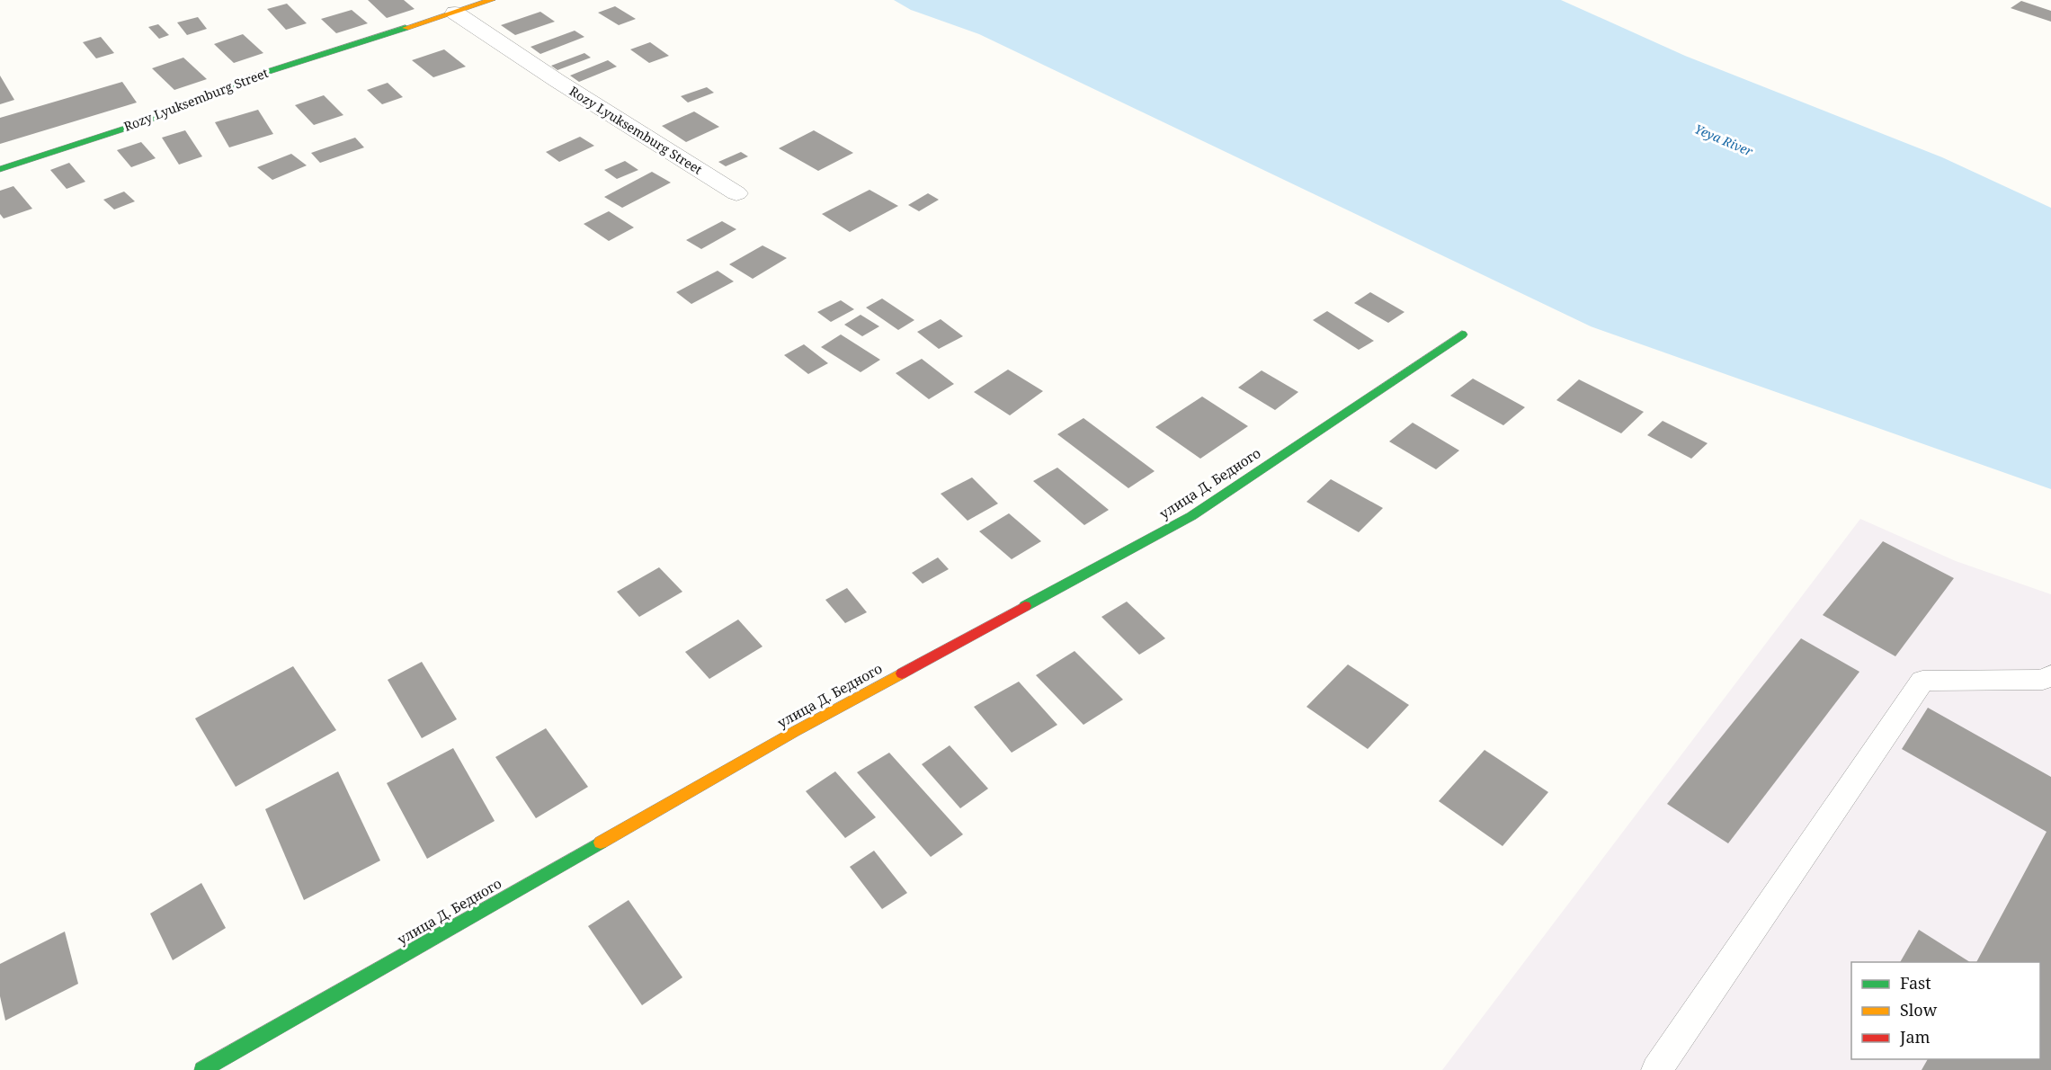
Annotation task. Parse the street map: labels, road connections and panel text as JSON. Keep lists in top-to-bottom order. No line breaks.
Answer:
{"streets":{"street":["Rozy Lyuksemburg Street","улица Д. Бедного"]},"water":["Yeya River"],"legend":["Fast","Slow","Jam"]}
